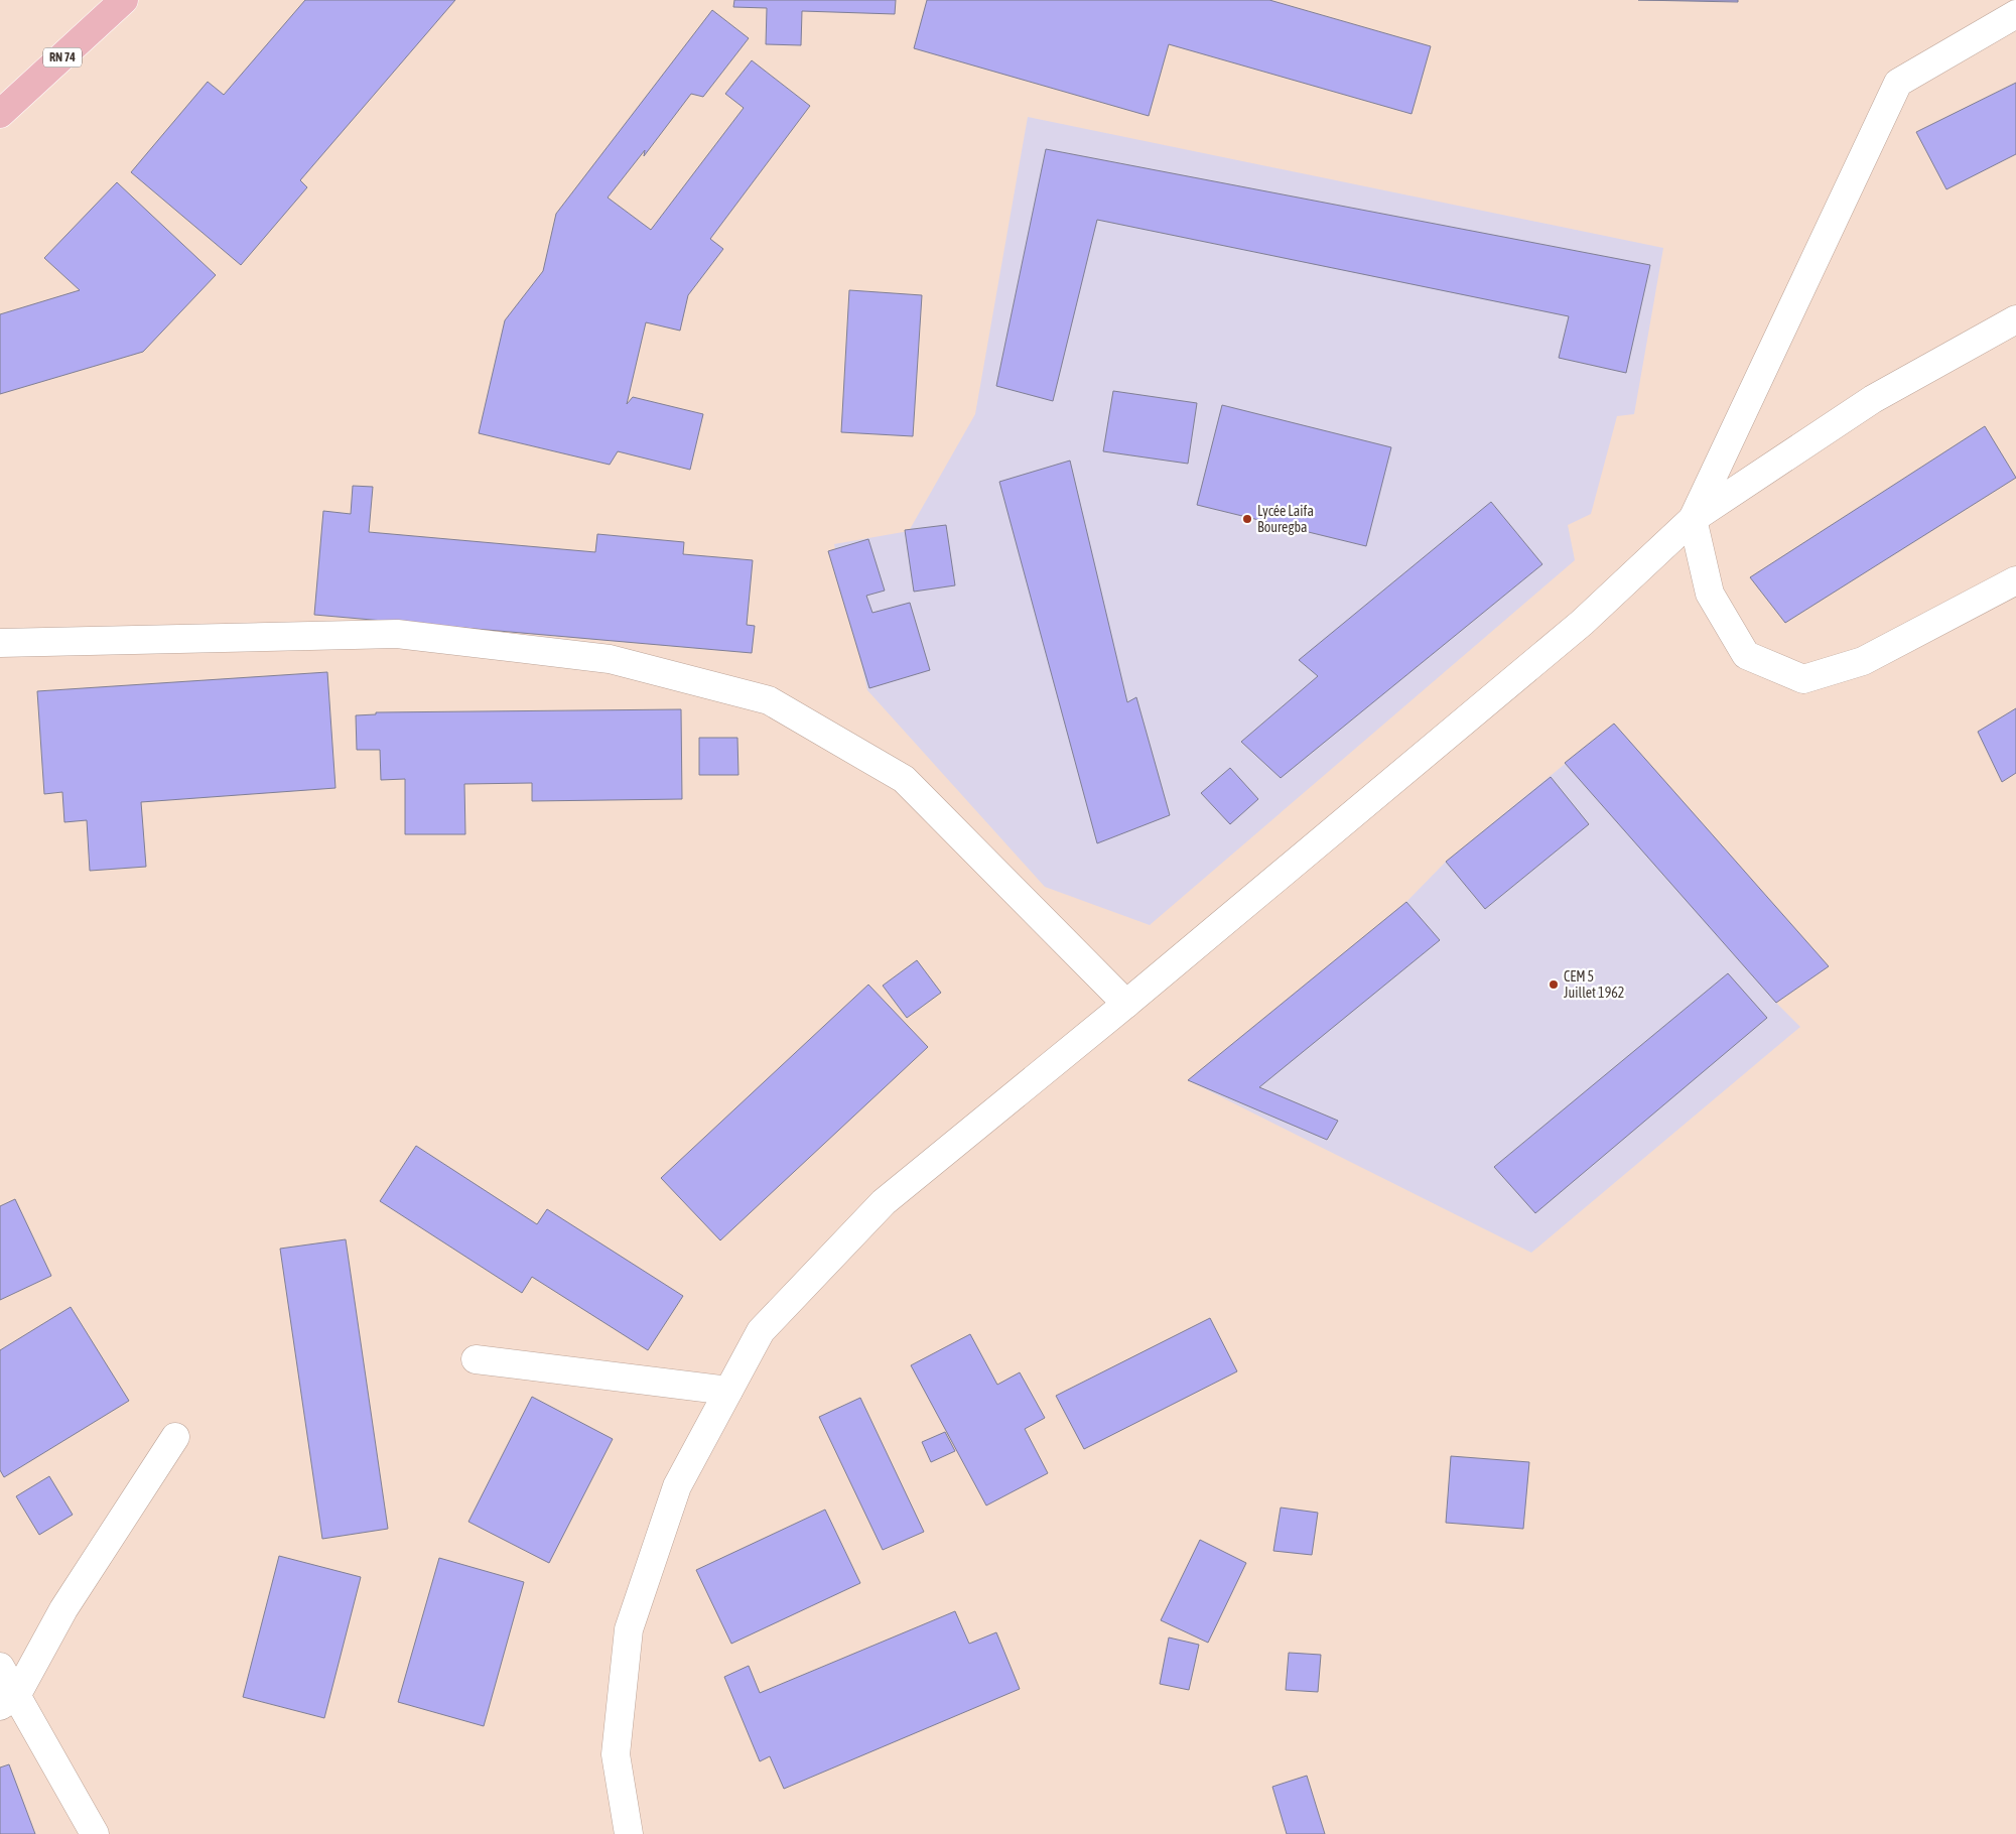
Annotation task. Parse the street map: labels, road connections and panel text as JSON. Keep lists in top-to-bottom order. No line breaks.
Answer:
{"streets":{"main road":["RN 74"]},"places":["Lycée Laifa Bouregba","CEM 5 Juillet 1962"]}
